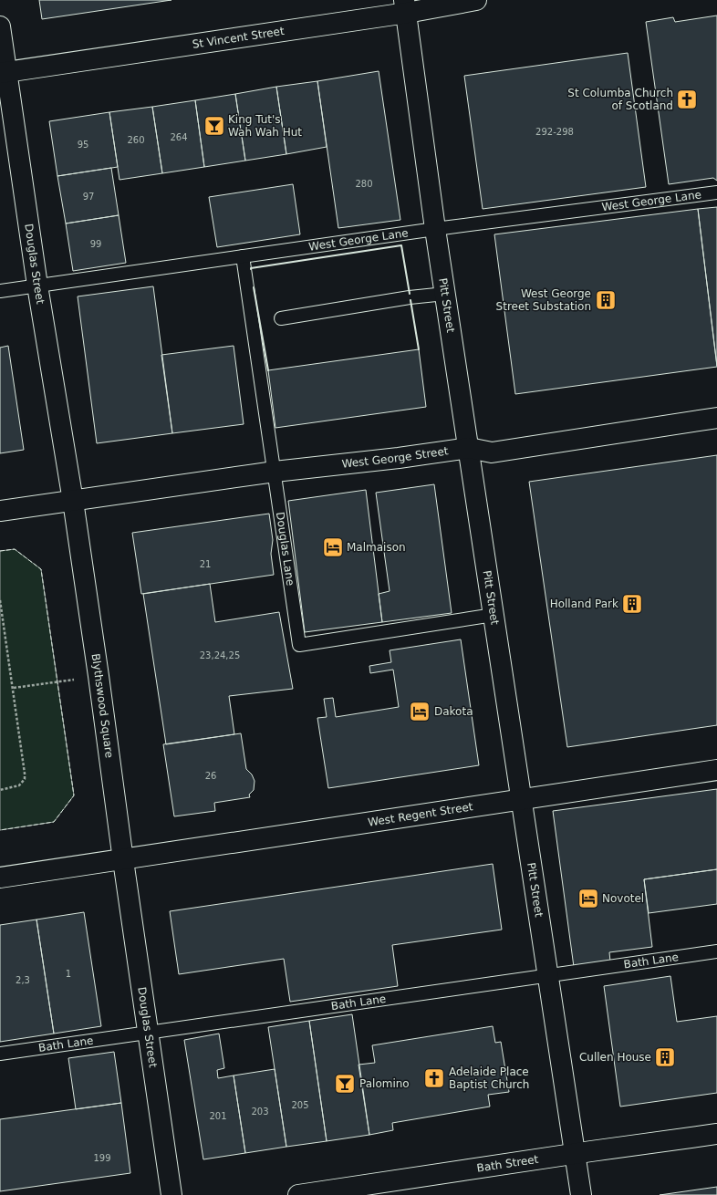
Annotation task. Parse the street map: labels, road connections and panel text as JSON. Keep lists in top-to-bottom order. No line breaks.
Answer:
{"streets":{"street":["St Vincent Street","Douglas Street","Pitt Street","West George Street","Blythswood Square","West Regent Street","Bath Street"],"lane":["West George Lane","Douglas Lane","Bath Lane"]},"crossings":[["St Vincent Street","Douglas Street"],["St Vincent Street","Pitt Street"],["West George Lane","Douglas Street"],["West George Lane","Pitt Street"],["West George Lane","Douglas Lane"],["Douglas Street","West George Street"],["Douglas Street","Blythswood Square"],["Douglas Street","West Regent Street"],["Douglas Street","Bath Lane"],["Pitt Street","West George Street"],["Pitt Street","Douglas Lane"],["Pitt Street","West Regent Street"],["Pitt Street","Bath Lane"],["Pitt Street","Bath Street"],["West George Street","Douglas Lane"],["West George Street","Blythswood Square"],["Blythswood Square","West Regent Street"]],"places":{"church":["St Columba Church of Scotland","Adelaide Place Baptist Church"],"bar":["King Tut's Wah Wah Hut","Palomino"],"building":["West George Street Substation","Holland Park","Cullen House"],"hotel":["Malmaison","Dakota","Novotel"]},"house_numbers":["292-298","264","260","95","280","97","99","21","23,24,25","26","1","2,3","205","203","201","199"]}
